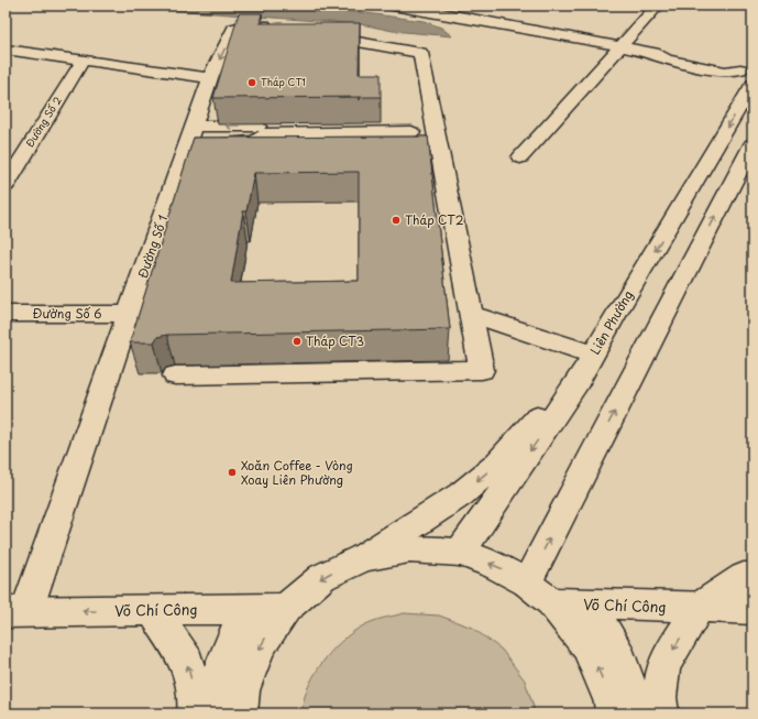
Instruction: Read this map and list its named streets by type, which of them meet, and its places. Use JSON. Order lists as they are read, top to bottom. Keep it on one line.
{"streets":{"main road":["Đường Số 2","Đường Số 1","Đường Số 6","Liên Phường","Võ Chí Công"]},"crossings":[["Đường Số 1","Đường Số 6"],["Đường Số 1","Võ Chí Công"]],"places":["Tháp CT1","Tháp CT2","Tháp CT3","Xoăn Coffee - Vòng Xoay Liên Phường"]}
